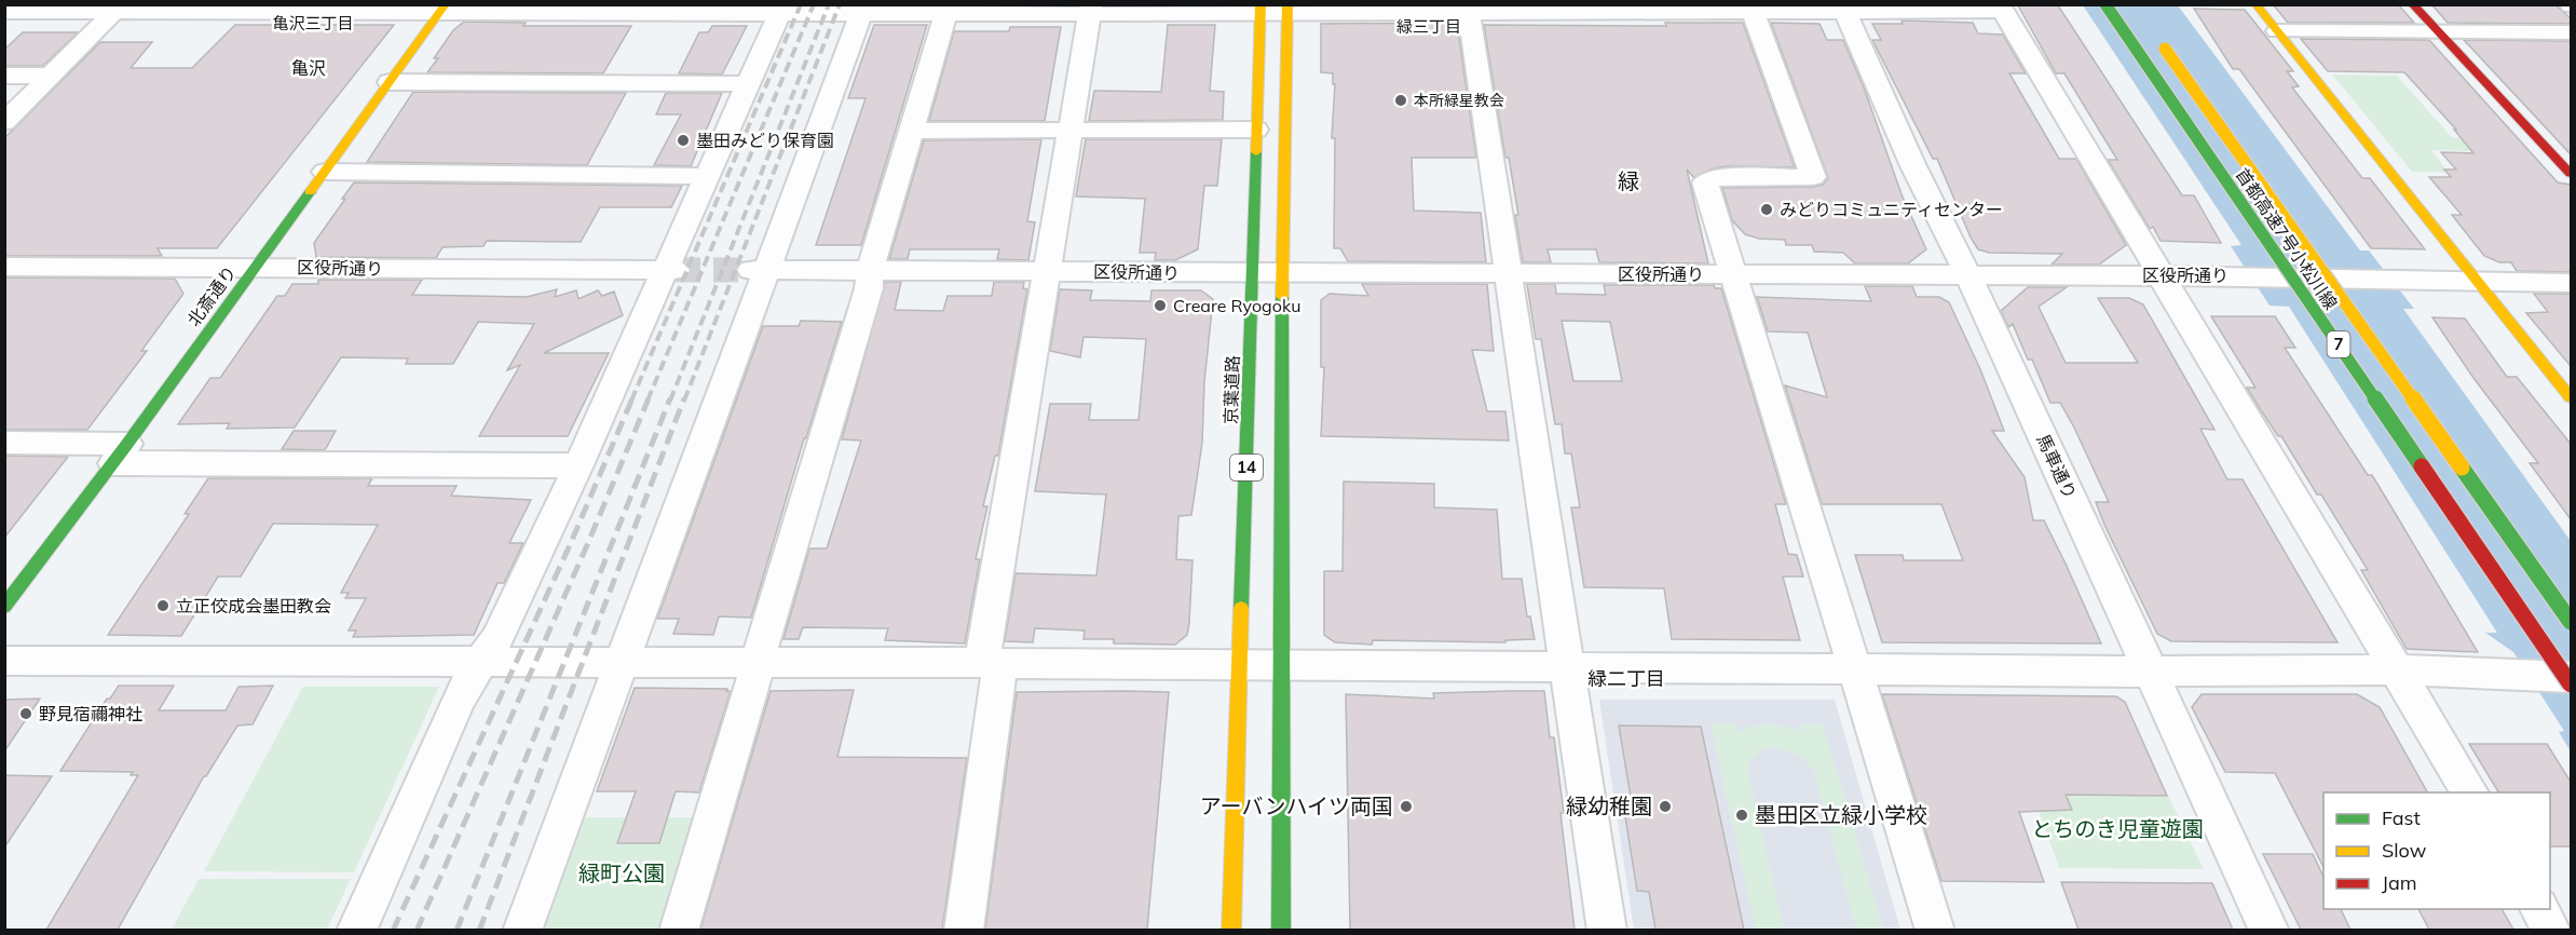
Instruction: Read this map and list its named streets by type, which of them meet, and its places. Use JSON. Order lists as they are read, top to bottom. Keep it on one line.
{"streets":{"main road":["首都高速7号小松川線","北斎通り","7","京葉道路","14"],"street":["区役所通り","馬車通り"]},"crossings":[["区役所通り","北斎通り"],["区役所通り","京葉道路"],["区役所通り","馬車通り"],["区役所通り","14"]],"districts":["亀沢三丁目","緑三丁目","亀沢","緑","緑二丁目"],"parks":["とちのき児童遊園","緑町公園"],"places":["本所緑星教会","墨田みどり保育園","みどりコミュニティセンター","Creare Ryogoku","立正佼成会墨田教会","野見宿禰神社","アーバンハイツ両国","緑幼稚園","墨田区立緑小学校"],"legend":["Fast","Slow","Jam"]}
